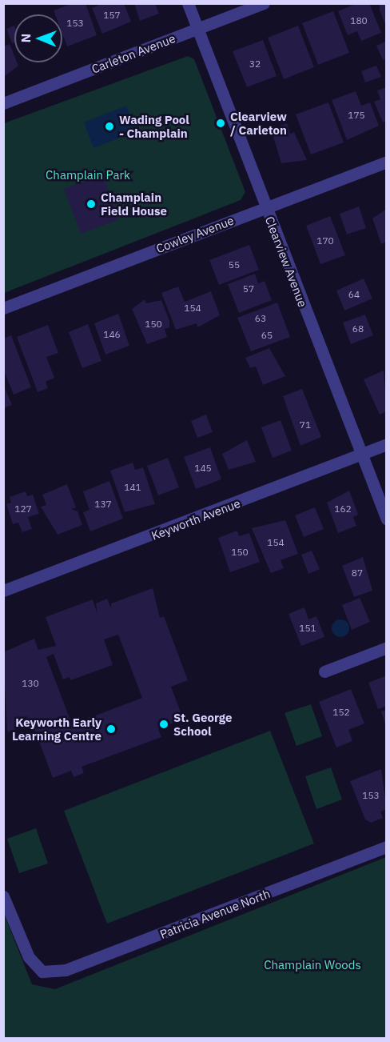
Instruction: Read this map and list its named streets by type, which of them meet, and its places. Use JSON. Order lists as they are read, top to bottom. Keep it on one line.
{"streets":{"street":["Carleton Avenue","Cowley Avenue","Clearview Avenue","Keyworth Avenue","Patricia Avenue North"]},"crossings":[["Carleton Avenue","Clearview Avenue"],["Cowley Avenue","Clearview Avenue"],["Clearview Avenue","Keyworth Avenue"]],"parks":["Champlain Park","Champlain Woods"],"places":["Clearview / Carleton","Wading Pool - Champlain","Champlain Field House","St. George School","Keyworth Early Learning Centre"],"house_numbers":["157","180","153","32","175","170","55","57","64","154","63","150","68","146","65","71","145","141","137","127","162","154","150","87","151","130","152","153"],"north":"left"}
